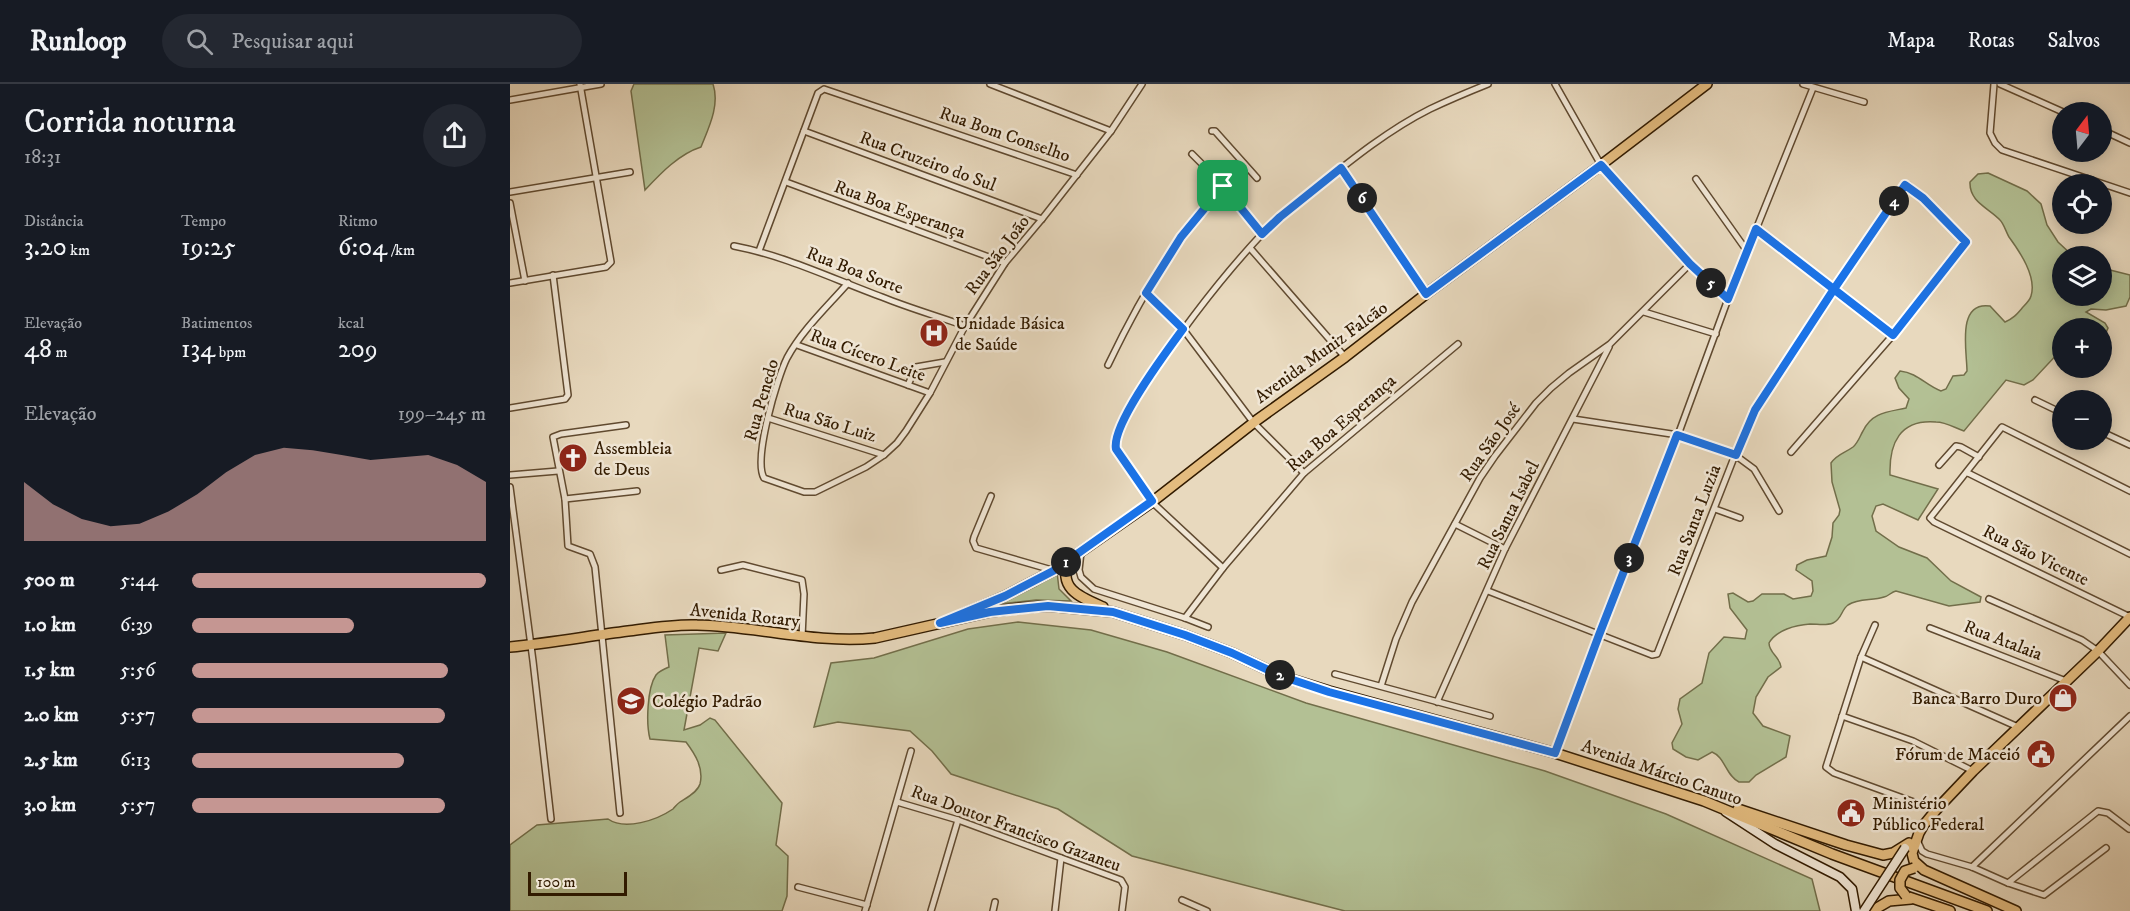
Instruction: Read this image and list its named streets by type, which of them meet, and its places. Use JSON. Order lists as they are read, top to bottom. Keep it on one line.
{"streets":{"main road":["Avenida Muniz Falcão","Avenida Rotary","Avenida Márcio Canuto"],"street":["Rua Bom Conselho","Rua Cruzeiro do Sul","Rua Boa Esperança","Rua São João","Rua Boa Sorte","Rua Cícero Leite","Rua Penedo","Rua São Luiz","Rua São José","Rua Santa Isabel","Rua Santa Luzia","Rua São Vicente","Rua Atalaia","Rua Doutor Francisco Gazaneu"]},"crossings":[["Rua Bom Conselho","Rua Cruzeiro do Sul"],["Rua Bom Conselho","Rua São João"],["Rua Cruzeiro do Sul","Rua São João"],["Rua Boa Esperança","Rua São João"],["Rua São João","Rua Boa Sorte"],["Rua São João","Rua Cícero Leite"],["Rua São João","Rua Penedo"],["Rua São João","Rua São Luiz"],["Rua Boa Sorte","Rua Penedo"],["Avenida Muniz Falcão","Avenida Rotary"],["Avenida Muniz Falcão","Avenida Márcio Canuto"],["Rua Cícero Leite","Rua Penedo"],["Rua Penedo","Rua São Luiz"],["Rua São José","Rua Santa Isabel"],["Avenida Rotary","Avenida Márcio Canuto"]],"places":{"hospital":["Unidade Básica de Saúde"],"church":["Assembleia de Deus"],"shop":["Banca Barro Duro"],"school or university":["Colégio Padrão"],"public building":["Fórum de Maceió","Ministério Público Federal"]},"scale_bar":"100 m","north":"top","page":{"header":"Runloop","search":"Pesquisar aqui","nav":["Mapa","Rotas","Salvos"],"heading":["Corrida noturna","18:31"],"map_buttons":["+","−"],"pins":["6","4","5","3","1","2"],"stats":[["Distância","3.20 km"],["Tempo","19:25"],["Ritmo","6:04 /km"],["Elevação","48 m"],["Batimentos","134 bpm"],["kcal","209"]],"chart":["Elevação","199–245 m"],"list":[{"name":"500 m","note":"5:44"},{"name":"1.0 km","note":"6:39"},{"name":"1.5 km","note":"5:56"},{"name":"2.0 km","note":"5:57"},{"name":"2.5 km","note":"6:13"},{"name":"3.0 km","note":"5:57"}],"scale":"100 m"}}
